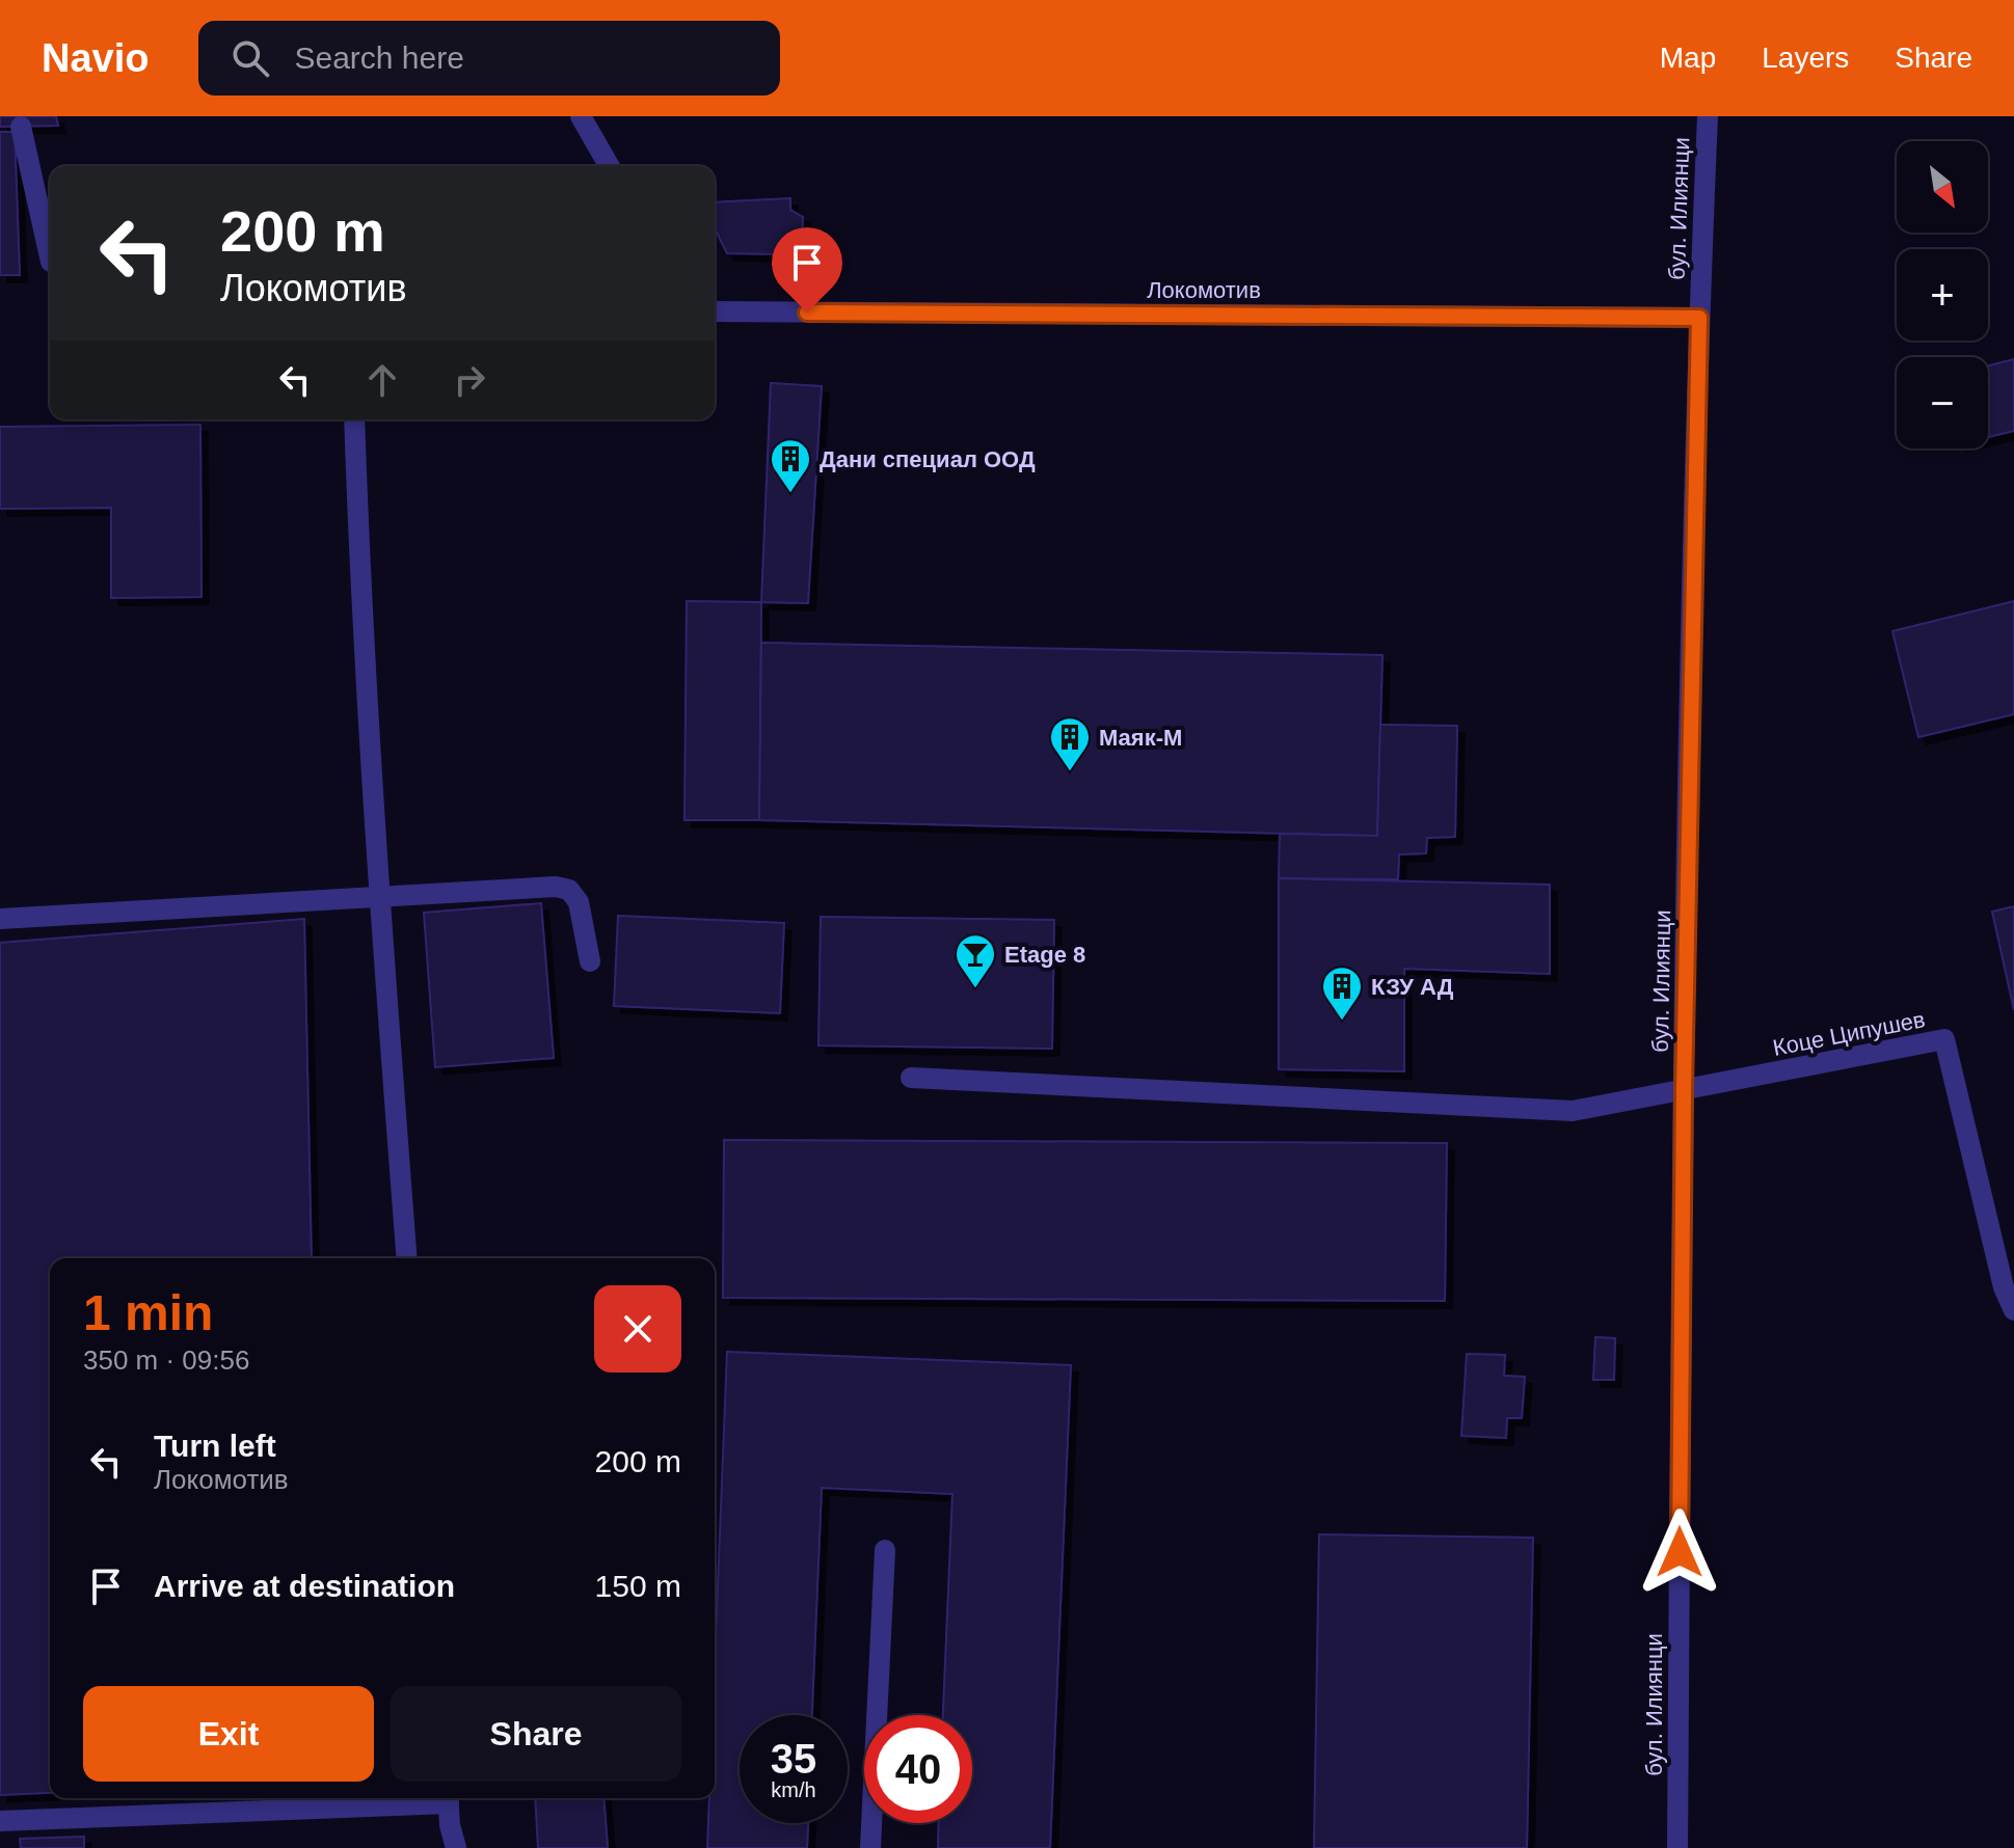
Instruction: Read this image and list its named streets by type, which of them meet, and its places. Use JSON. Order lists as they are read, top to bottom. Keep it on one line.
{"streets":{"street":["бул. Илиянци","Локомотив","Коце Ципушев"]},"crossings":[["бул. Илиянци","Локомотив"],["бул. Илиянци","Коце Ципушев"]],"places":{"building":["Дани специал ООД","Маяк-М","КЗУ АД"],"bar":["Etage 8"]},"north":"bottom right","page":{"header":"Navio","search":"Search here","nav":["Map","Layers","Share"],"map_buttons":["+","−"],"turn":["200 m","Локомотив"],"heading":["1 min","350 m · 09:56"],"list":[{"name":"Turn left","note":"Локомотив","value":"200 m"},{"name":"Arrive at destination","value":"150 m"}],"buttons":["Exit","Share"],"speed":"35 km/h","limit":"40"}}
